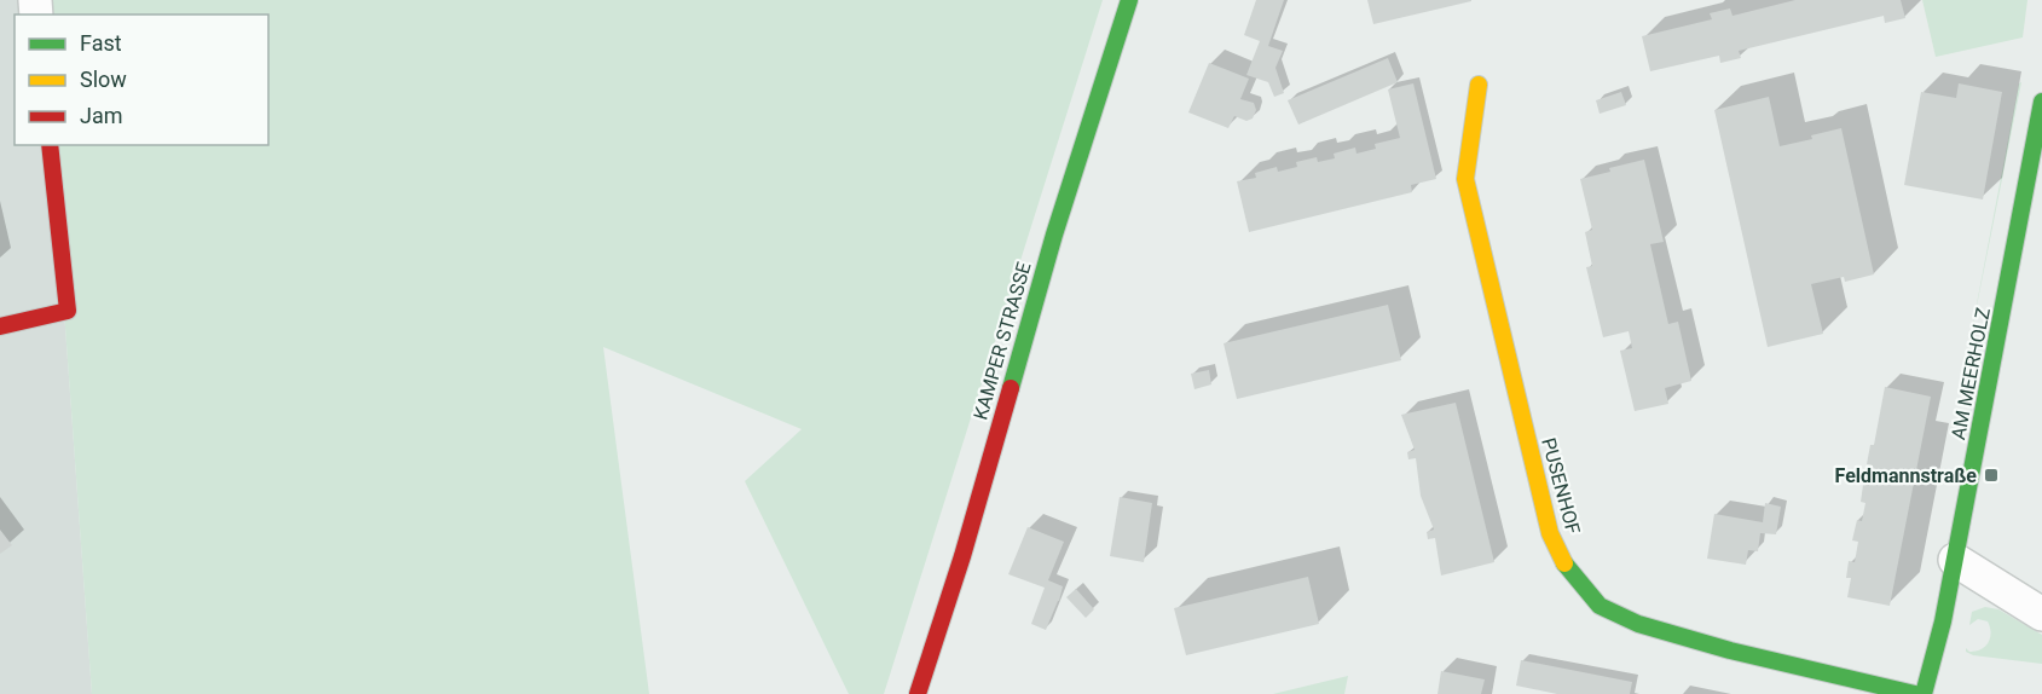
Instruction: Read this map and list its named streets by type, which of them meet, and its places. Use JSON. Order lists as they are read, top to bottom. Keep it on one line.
{"streets":{"street":["KAMPER STRASSE","AM MEERHOLZ","PUSENHOF"]},"places":{"transit":["Feldmannstraße"]},"legend":["Fast","Slow","Jam"]}
